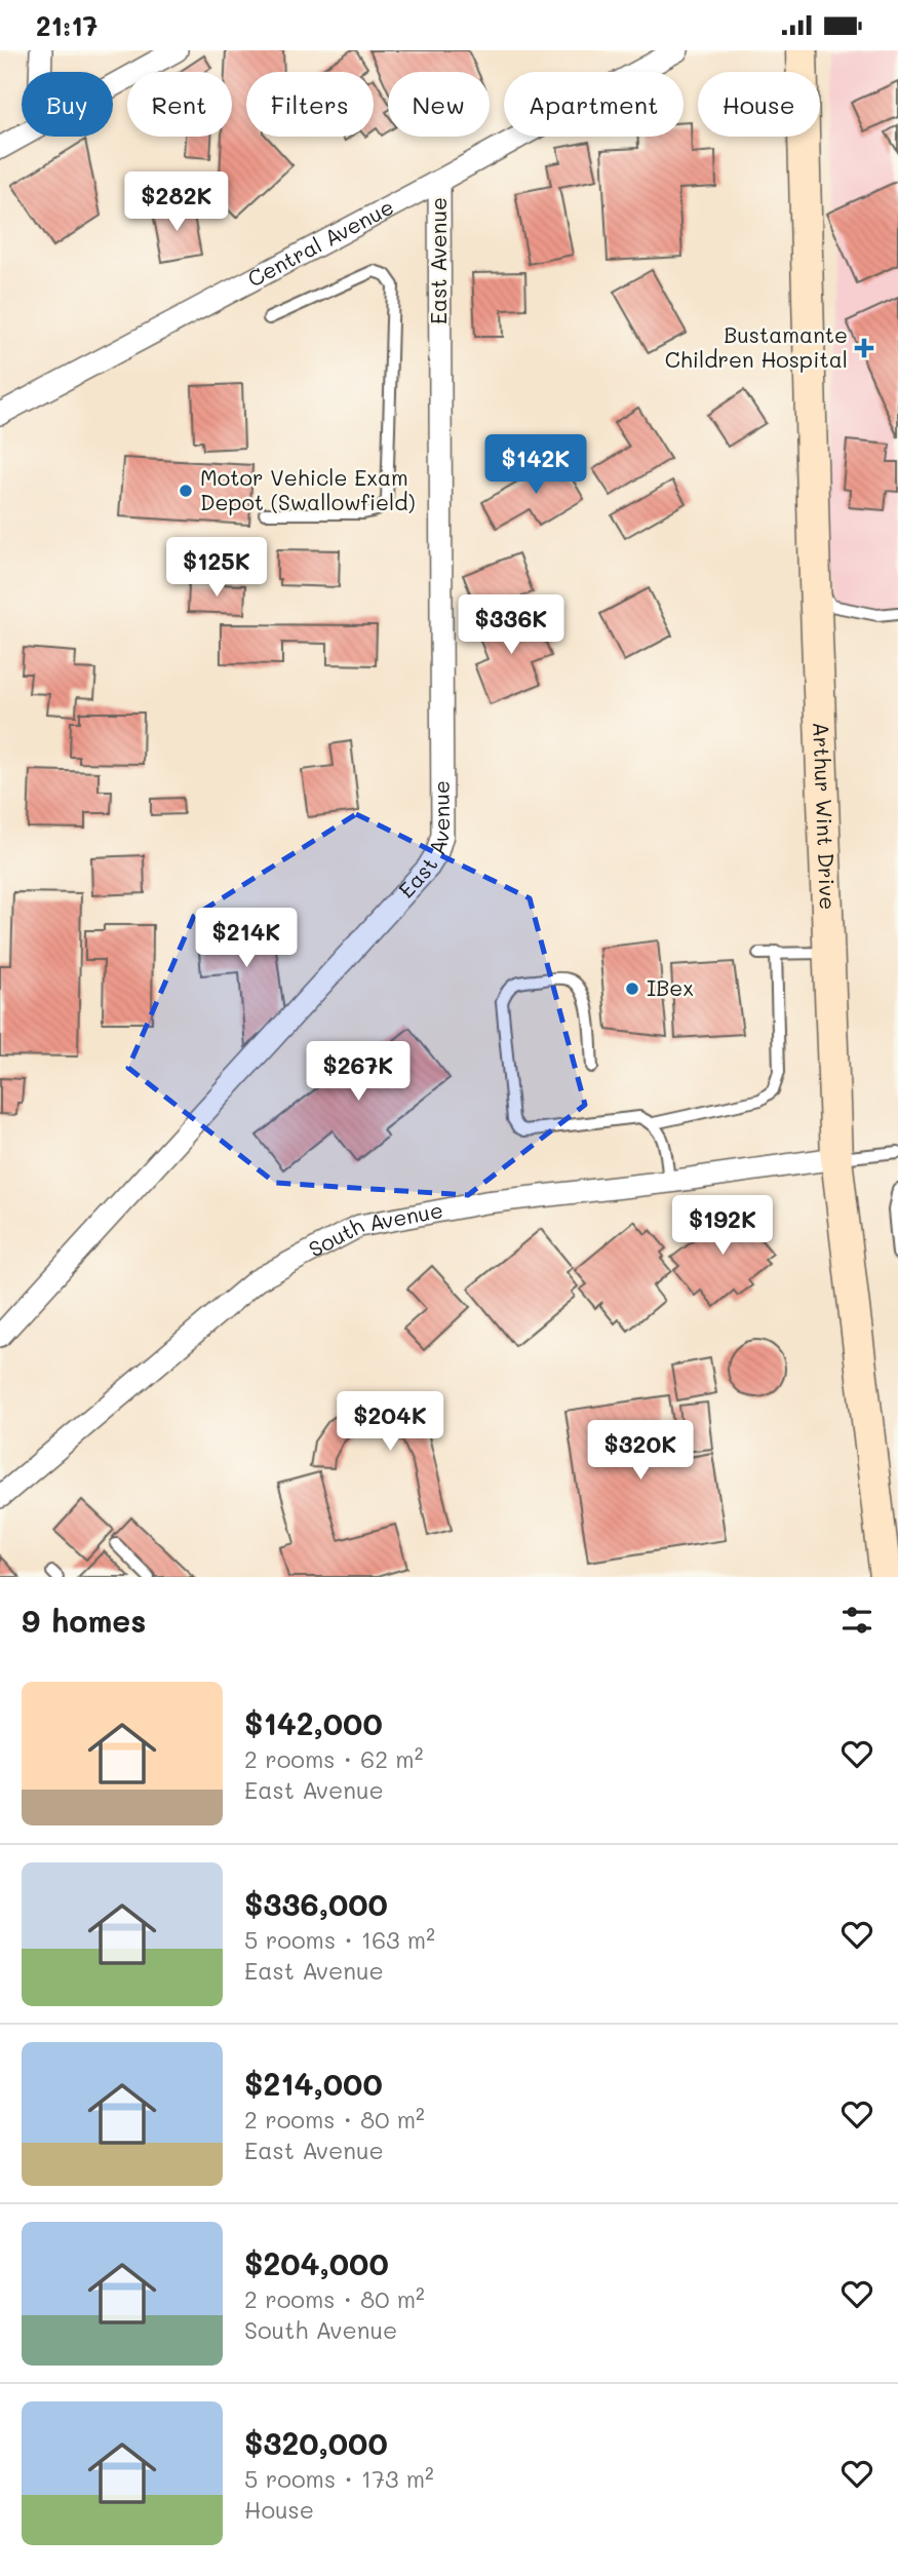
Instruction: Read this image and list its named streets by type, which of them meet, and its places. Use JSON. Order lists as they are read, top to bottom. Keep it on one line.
{"streets":{"main road":["Arthur Wint Drive"],"street":["Central Avenue","East Avenue","South Avenue"]},"crossings":[["Central Avenue","East Avenue"],["Arthur Wint Drive","South Avenue"]],"places":{"health":["Bustamante Children Hospital"],"other":["Motor Vehicle Exam Depot (Swallowfield)","IBex"]},"page":{"status":"21:17","chip":["Buy","Rent","Filters","New","Apartment","House"],"price":["$282K","$142K","$125K","$336K","$214K","$267K","$192K","$204K","$320K"],"heading":"9 homes","list":[{"name":"$142,000","note":"2 rooms · 62 m² · East Avenue"},{"name":"$336,000","note":"5 rooms · 163 m² · East Avenue"},{"name":"$214,000","note":"2 rooms · 80 m² · East Avenue"},{"name":"$204,000","note":"2 rooms · 80 m² · South Avenue"},{"name":"$320,000","note":"5 rooms · 173 m² · House"}]}}
